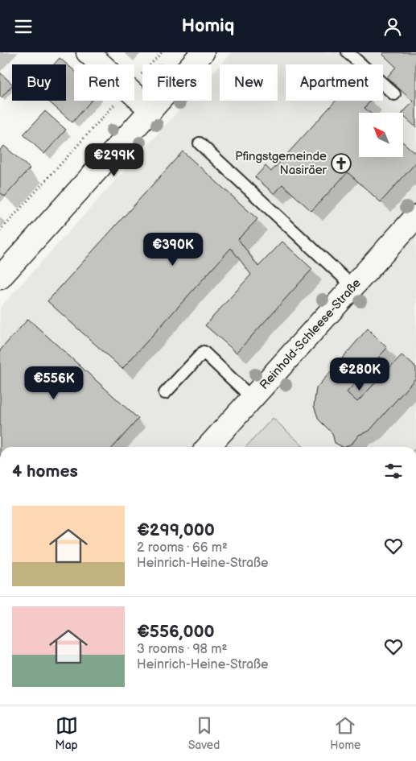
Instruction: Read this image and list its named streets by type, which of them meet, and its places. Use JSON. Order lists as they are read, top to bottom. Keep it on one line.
{"streets":{"street":["Reinhold-Schleese-Straße"]},"places":{"church":["Pfingstgemeinde Nasiräer"]},"north":"top left","page":{"header":"Homiq","chip":["Buy","Rent","Filters","New","Apartment"],"price":["€299K","€390K","€280K","€556K"],"heading":"4 homes","list":[{"name":"€299,000","note":"2 rooms · 66 m² · Heinrich-Heine-Straße"},{"name":"€556,000","note":"3 rooms · 98 m² · Heinrich-Heine-Straße"}],"tabs":["Map","Saved","Home"]}}
